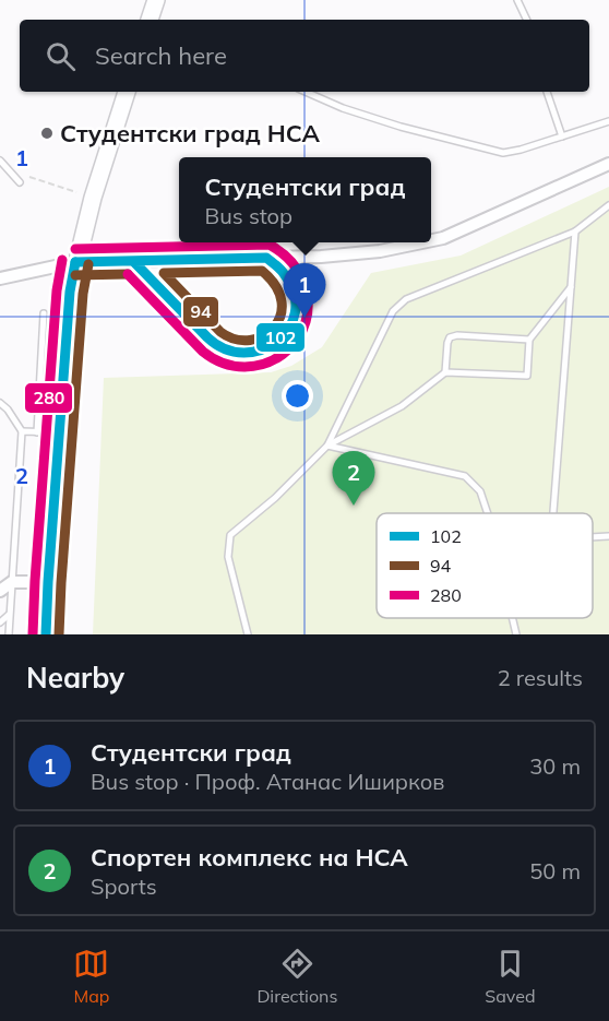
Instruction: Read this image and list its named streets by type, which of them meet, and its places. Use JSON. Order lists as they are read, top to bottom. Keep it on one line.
{"places":["Студентски град НСА"],"lines":["transit line 280","transit line 102","transit line 94"],"legend":["102","94","280"],"page":{"search":"Search here","popup":["Студентски град","Bus stop"],"pins":["1","2"],"heading":["Nearby","2 results"],"list":[{"mark":"1","name":"Студентски град","note":"Bus stop · Проф. Атанас Иширков","value":"30 m"},{"mark":"2","name":"Спортен комплекс на НСА","note":"Sports","value":"50 m"}],"nav":["Map","Directions","Saved"]},"grid":{"rows":["1","2"]}}
